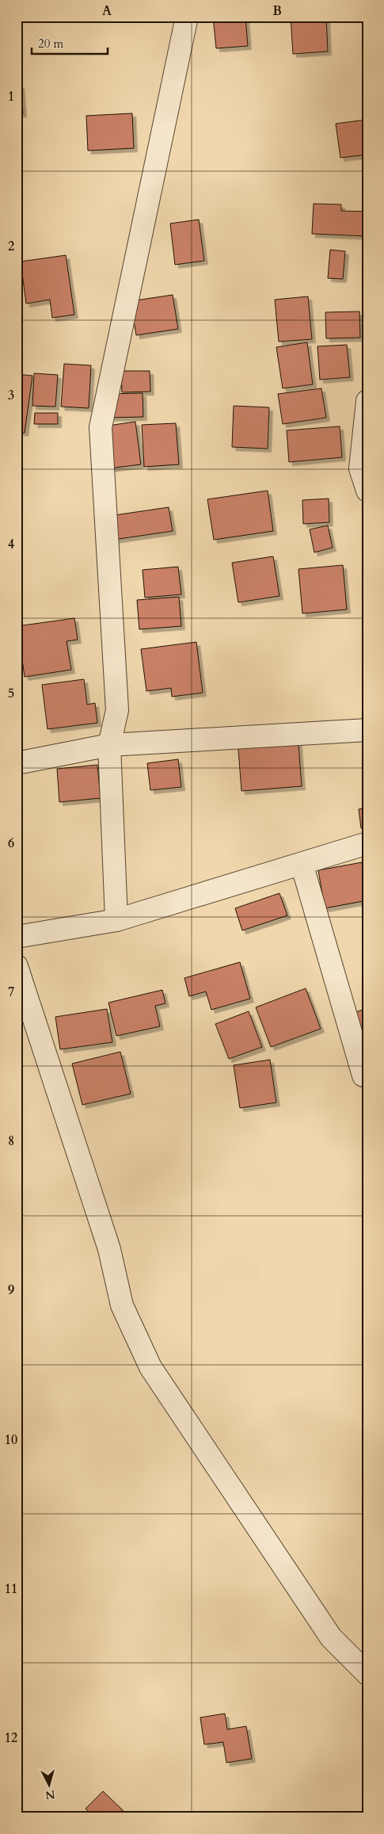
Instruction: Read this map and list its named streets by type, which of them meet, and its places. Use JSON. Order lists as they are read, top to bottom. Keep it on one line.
{"scale_bar":"20 m","north":"bottom","grid":{"columns":["A","B"],"rows":["1","2","3","4","5","6","7","8","9","10","11","12"]}}
